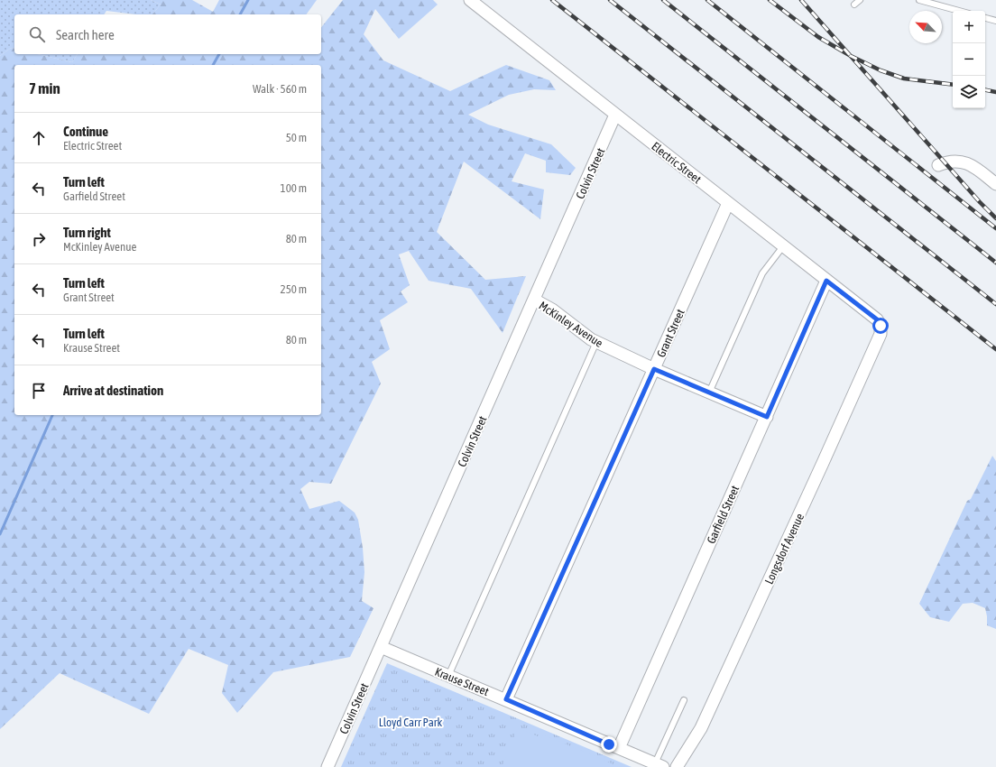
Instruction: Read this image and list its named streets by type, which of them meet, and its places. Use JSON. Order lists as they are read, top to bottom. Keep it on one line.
{"streets":{"street":["Electric Street","Colvin Street","McKinley Avenue","Grant Street","Garfield Street","Longsdorf Avenue","Krause Street"]},"crossings":[["Electric Street","Colvin Street"],["Electric Street","Grant Street"],["Electric Street","Garfield Street"],["Electric Street","Longsdorf Avenue"],["Colvin Street","McKinley Avenue"],["Colvin Street","Krause Street"],["McKinley Avenue","Grant Street"],["McKinley Avenue","Garfield Street"],["Grant Street","Krause Street"],["Garfield Street","Krause Street"]],"parks":["Lloyd Carr Park"],"north":"top left","page":{"map_buttons":["+","−"],"search":"Search here","heading":["7 min","Walk · 560 m"],"list":[["Continue","Electric Street","50 m"],["Turn left","Garfield Street","100 m"],["Turn right","McKinley Avenue","80 m"],["Turn left","Grant Street","250 m"],["Turn left","Krause Street","80 m"],"Arrive at destination"]}}
